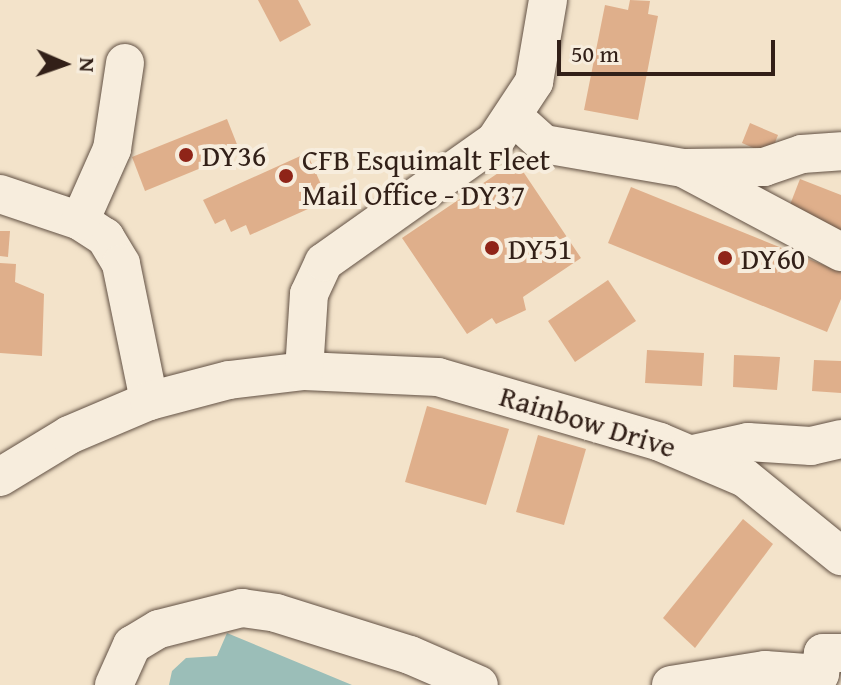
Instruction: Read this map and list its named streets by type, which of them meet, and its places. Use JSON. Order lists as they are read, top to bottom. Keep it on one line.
{"streets":{"lane":["Rainbow Drive"]},"places":["DY36","CFB Esquimalt Fleet Mail Office - DY37","DY51","DY60"],"scale_bar":"50 m","north":"right"}
